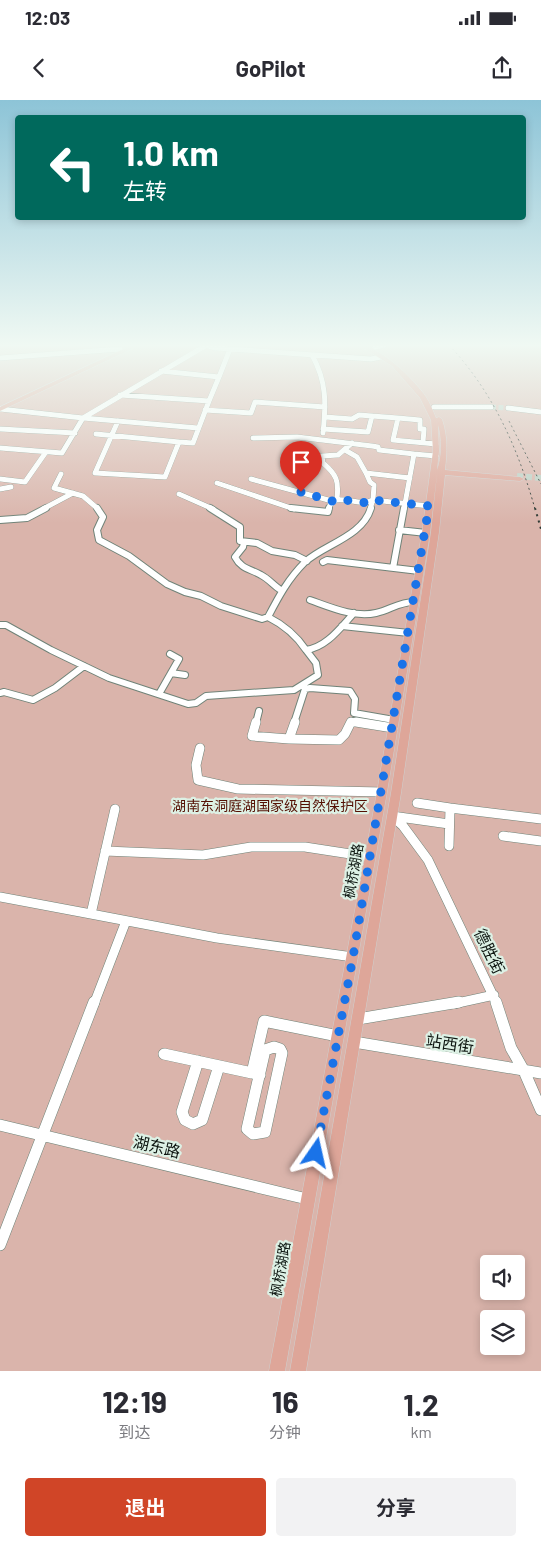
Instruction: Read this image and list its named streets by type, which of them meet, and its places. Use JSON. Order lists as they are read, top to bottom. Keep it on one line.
{"streets":{"main road":["枫桥湖路"],"street":["德胜街","站西街","湖东路"]},"crossings":[["枫桥湖路","德胜街"],["枫桥湖路","站西街"],["枫桥湖路","湖东路"],["德胜街","站西街"]],"parks":["湖南东洞庭湖国家级自然保护区"],"page":{"status":"12:03","header":"GoPilot","turn":["1.0 km","左转"],"eta":["12:19","到达","16","分钟","1.2","km"],"buttons":["退出","分享"]}}
